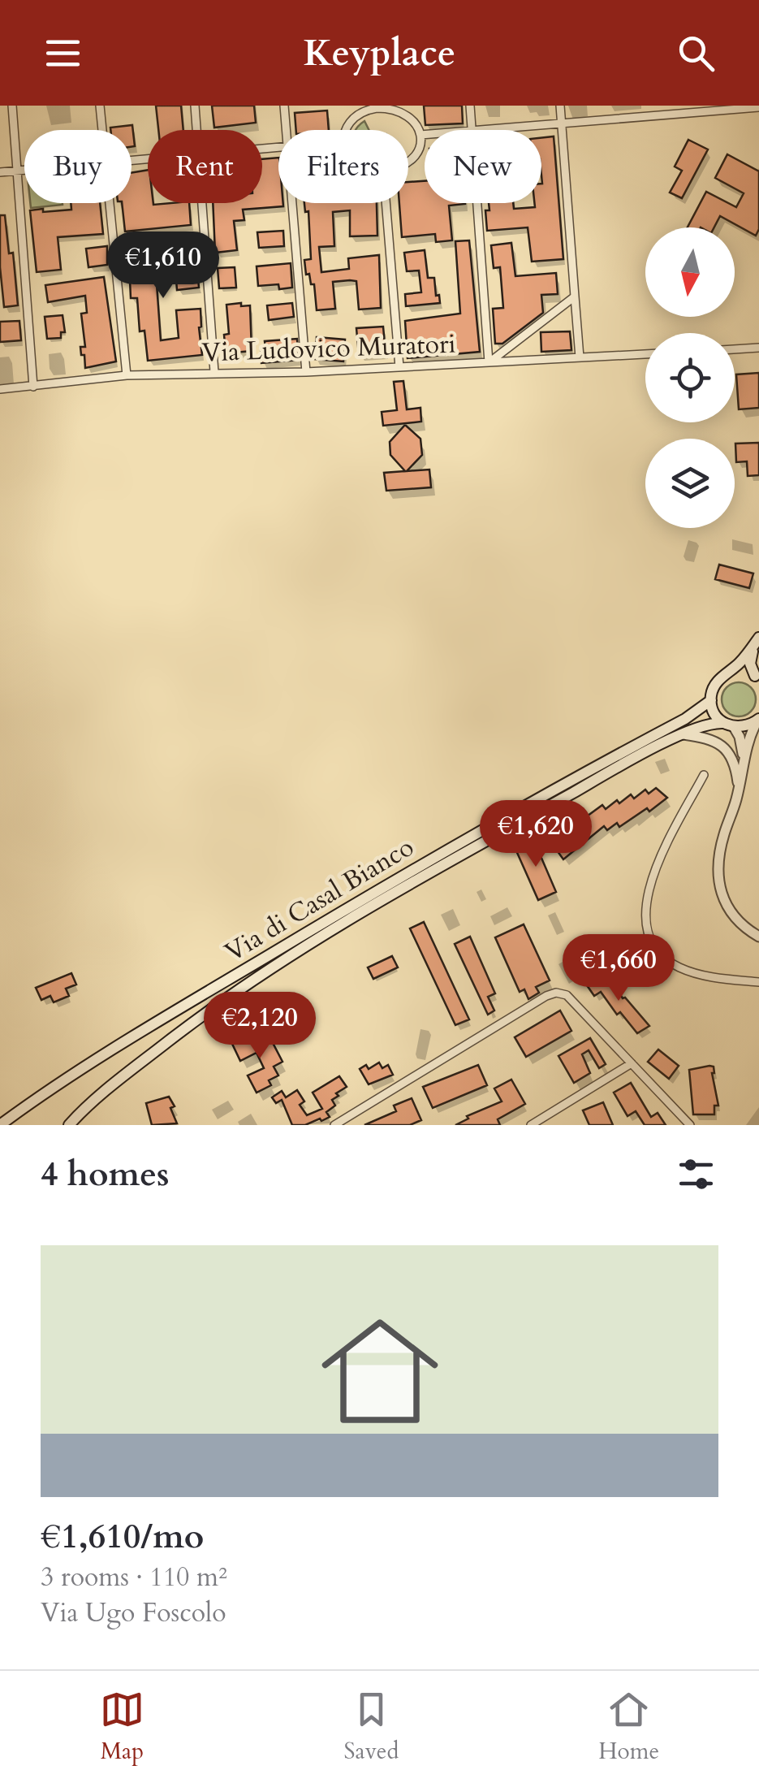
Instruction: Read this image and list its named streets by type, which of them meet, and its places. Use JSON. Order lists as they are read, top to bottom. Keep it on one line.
{"streets":{"main road":["Via di Casal Bianco"],"street":["Via Ludovico Muratori"]},"north":"bottom","page":{"header":"Keyplace","chip":["Buy","Rent","Filters","New"],"price":["€1,610","€1,620","€1,660","€2,120"],"heading":"4 homes","list":[{"name":"€1,610/mo","note":"3 rooms · 110 m² · Via Ugo Foscolo"}],"tabs":["Map","Saved","Home"]}}
